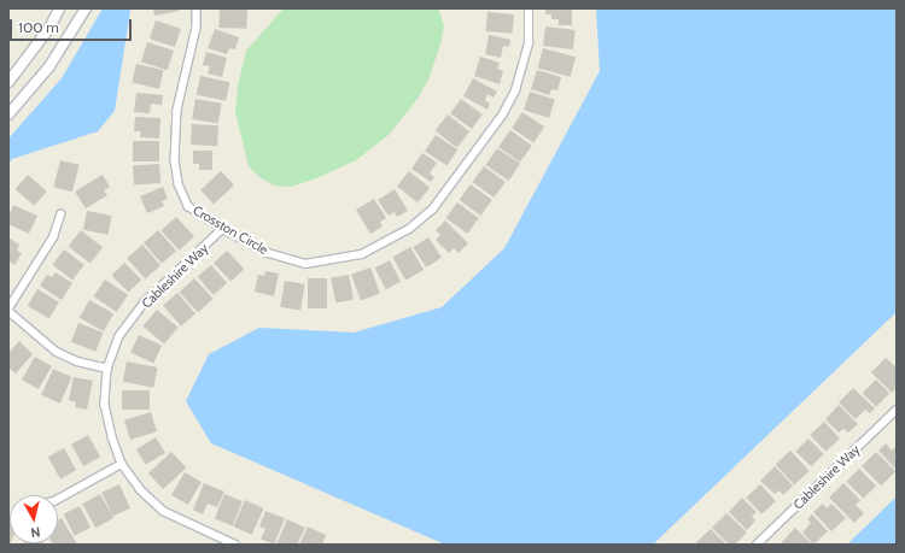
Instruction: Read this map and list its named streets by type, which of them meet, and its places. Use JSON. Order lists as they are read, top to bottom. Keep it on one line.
{"streets":{"street":["Crosston Circle","Cableshire Way"]},"crossings":[["Crosston Circle","Cableshire Way"]],"scale_bar":"100 m","north":"bottom"}
